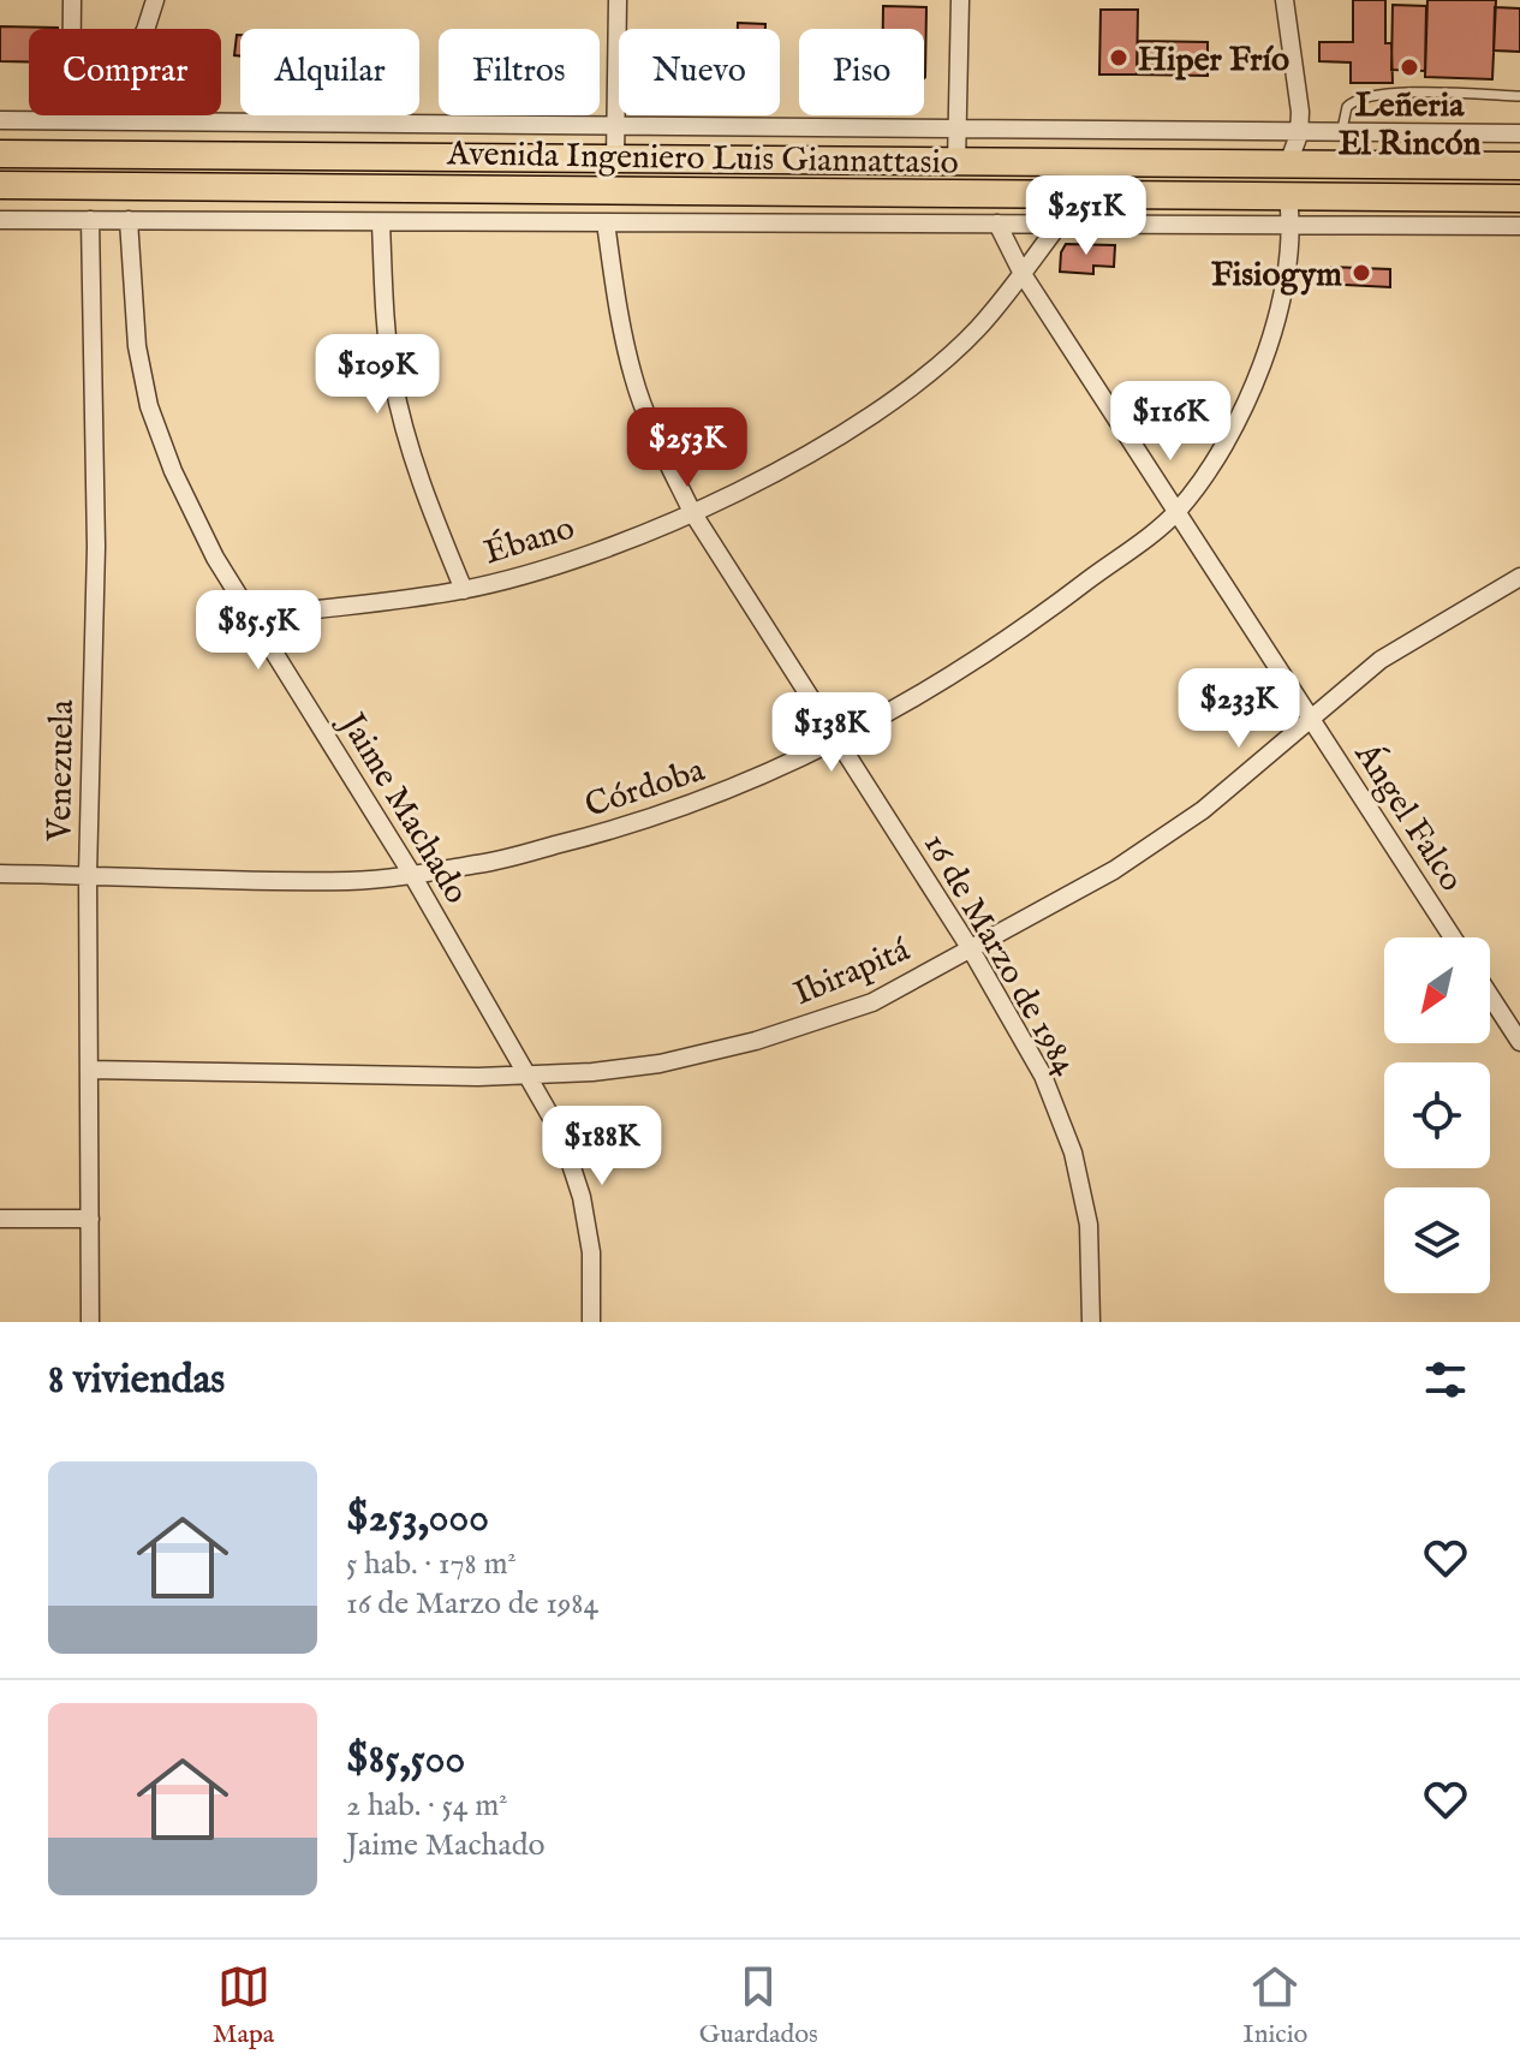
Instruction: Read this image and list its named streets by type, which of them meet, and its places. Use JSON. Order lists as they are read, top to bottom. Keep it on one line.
{"streets":{"main road":["Avenida Ingeniero Luis Giannattasio"],"street":["Ébano","Venezuela","Córdoba","Jaime Machado","Ángel Falco","16 de Marzo de 1984","Ibirapitá"]},"crossings":[["Avenida Ingeniero Luis Giannattasio","Ébano"],["Avenida Ingeniero Luis Giannattasio","Venezuela"],["Avenida Ingeniero Luis Giannattasio","Córdoba"],["Avenida Ingeniero Luis Giannattasio","Jaime Machado"],["Avenida Ingeniero Luis Giannattasio","Ángel Falco"],["Avenida Ingeniero Luis Giannattasio","16 de Marzo de 1984"],["Ébano","Jaime Machado"],["Ébano","Ángel Falco"],["Ébano","16 de Marzo de 1984"],["Venezuela","Córdoba"],["Venezuela","Ibirapitá"],["Córdoba","Jaime Machado"],["Córdoba","Ángel Falco"],["Córdoba","16 de Marzo de 1984"],["Jaime Machado","Ibirapitá"],["Ángel Falco","Ibirapitá"],["16 de Marzo de 1984","Ibirapitá"]],"places":["Hiper Frío","Leñeria El Rincón","Fisiogym"],"north":"bottom left","page":{"chip":["Comprar","Alquilar","Filtros","Nuevo","Piso"],"price":["$251K","$109K","$116K","$253K","$85.5K","$233K","$138K","$188K"],"heading":"8 viviendas","list":[{"name":"$253,000","note":"5 hab. · 178 m² · 16 de Marzo de 1984"},{"name":"$85,500","note":"2 hab. · 54 m² · Jaime Machado"}],"tabs":["Mapa","Guardados","Inicio"]}}
